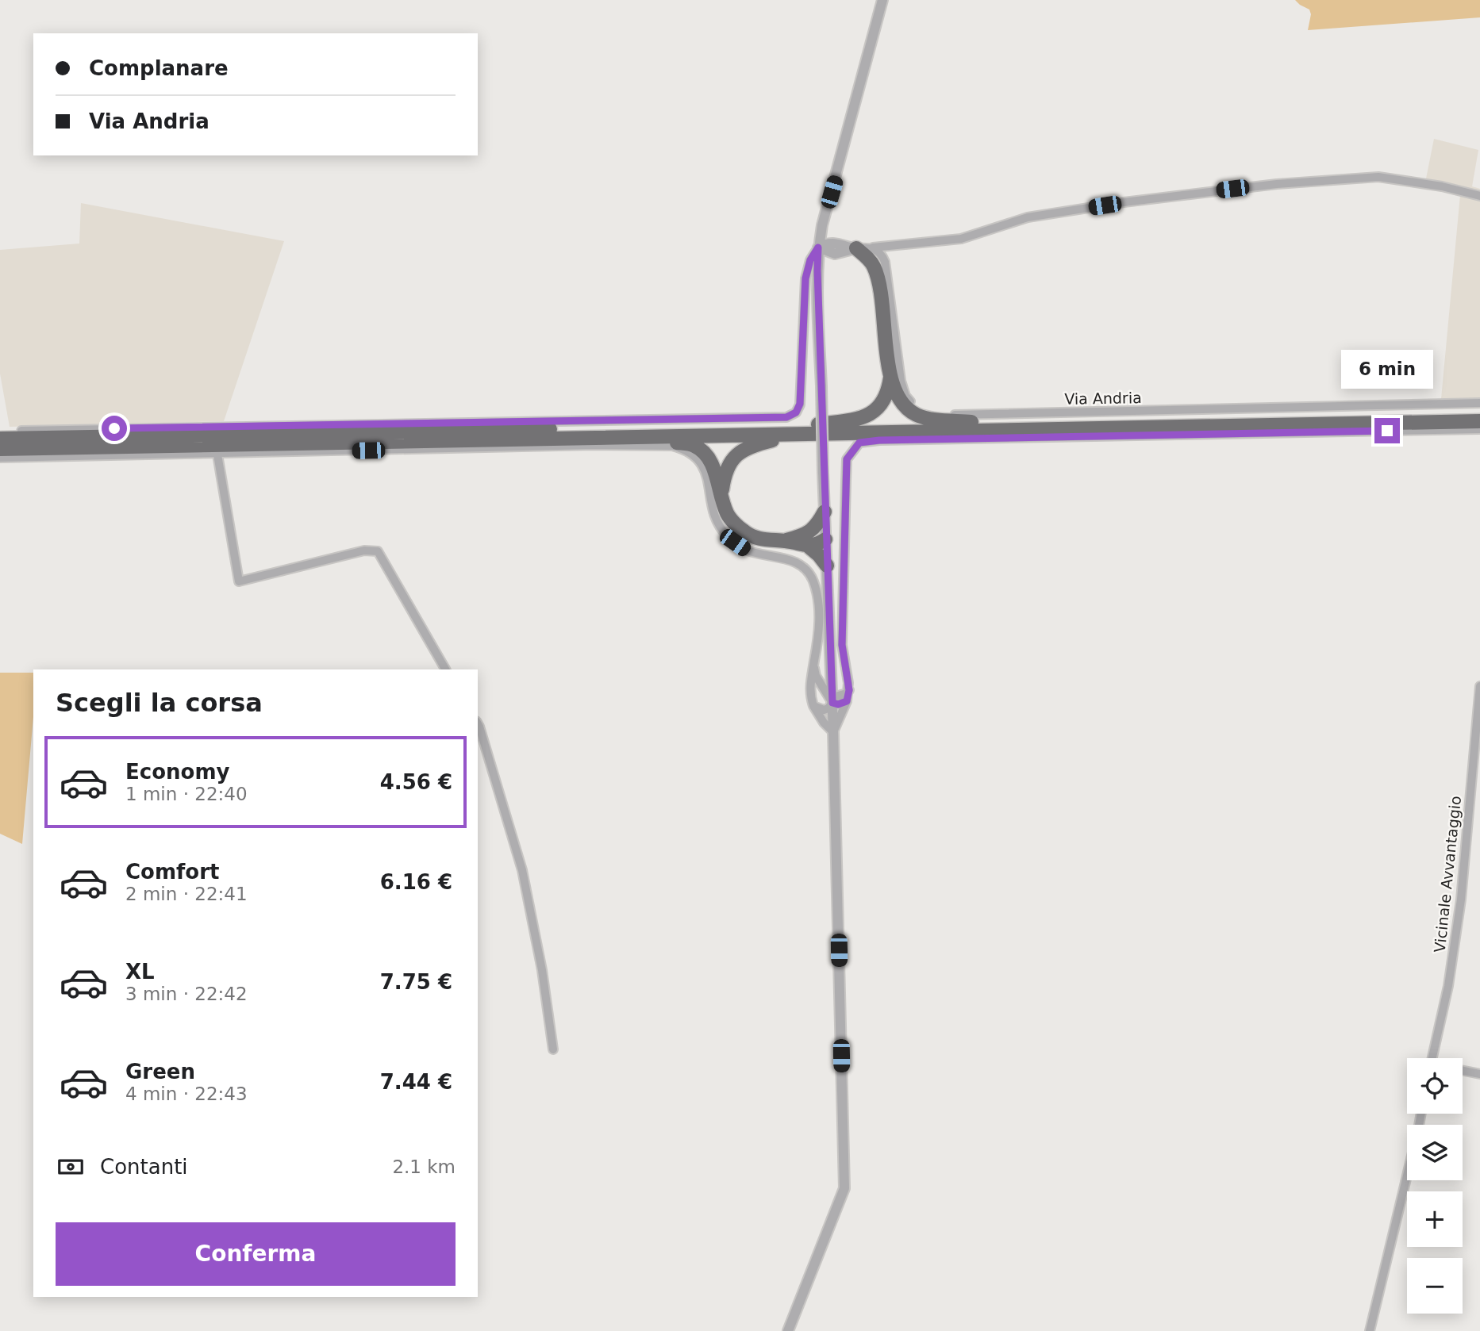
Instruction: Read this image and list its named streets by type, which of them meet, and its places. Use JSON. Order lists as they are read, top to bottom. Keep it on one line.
{"streets":{"street":["Via Andria","Vicinale Avvantaggio"]},"page":{"banner":["Complanare","Via Andria"],"bubble":"6 min","heading":"Scegli la corsa","list":[{"name":"Economy","note":"1 min · 22:40","value":"4.56 €"},{"name":"Comfort","note":"2 min · 22:41","value":"6.16 €"},{"name":"XL","note":"3 min · 22:42","value":"7.75 €"},{"name":"Green","note":"4 min · 22:43","value":"7.44 €"}],"map_buttons":["+","−"],"pay":["Contanti","2.1 km"],"buttons":"Conferma"}}
